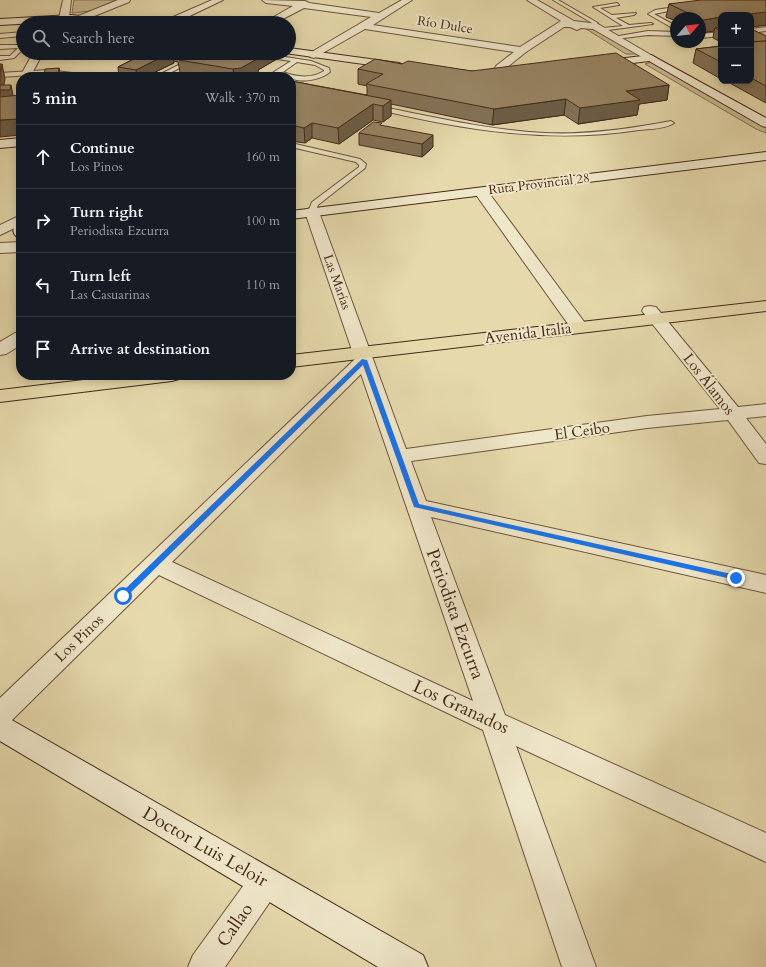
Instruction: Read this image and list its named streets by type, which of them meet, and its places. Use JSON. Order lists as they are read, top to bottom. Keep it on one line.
{"streets":{"main road":["Avenida Italia"],"street":["Río Dulce","Ruta Provincial 28","Las Marías","Los Álamos","El Ceibo","Periodista Ezcurra","Los Pinos","Los Granados","Doctor Luis Leloir","Callao"]},"crossings":[["Ruta Provincial 28","Las Marías"],["Las Marías","Avenida Italia"],["Las Marías","Periodista Ezcurra"],["Las Marías","Los Pinos"],["Avenida Italia","Los Álamos"],["Avenida Italia","Periodista Ezcurra"],["Avenida Italia","Los Pinos"],["Los Álamos","El Ceibo"],["El Ceibo","Periodista Ezcurra"],["Periodista Ezcurra","Los Pinos"],["Periodista Ezcurra","Los Granados"],["Los Pinos","Los Granados"],["Doctor Luis Leloir","Callao"]],"north":"top right","page":{"map_buttons":["+","−"],"search":"Search here","heading":["5 min","Walk · 370 m"],"list":[["Continue","Los Pinos","160 m"],["Turn right","Periodista Ezcurra","100 m"],["Turn left","Las Casuarinas","110 m"],"Arrive at destination"]}}
